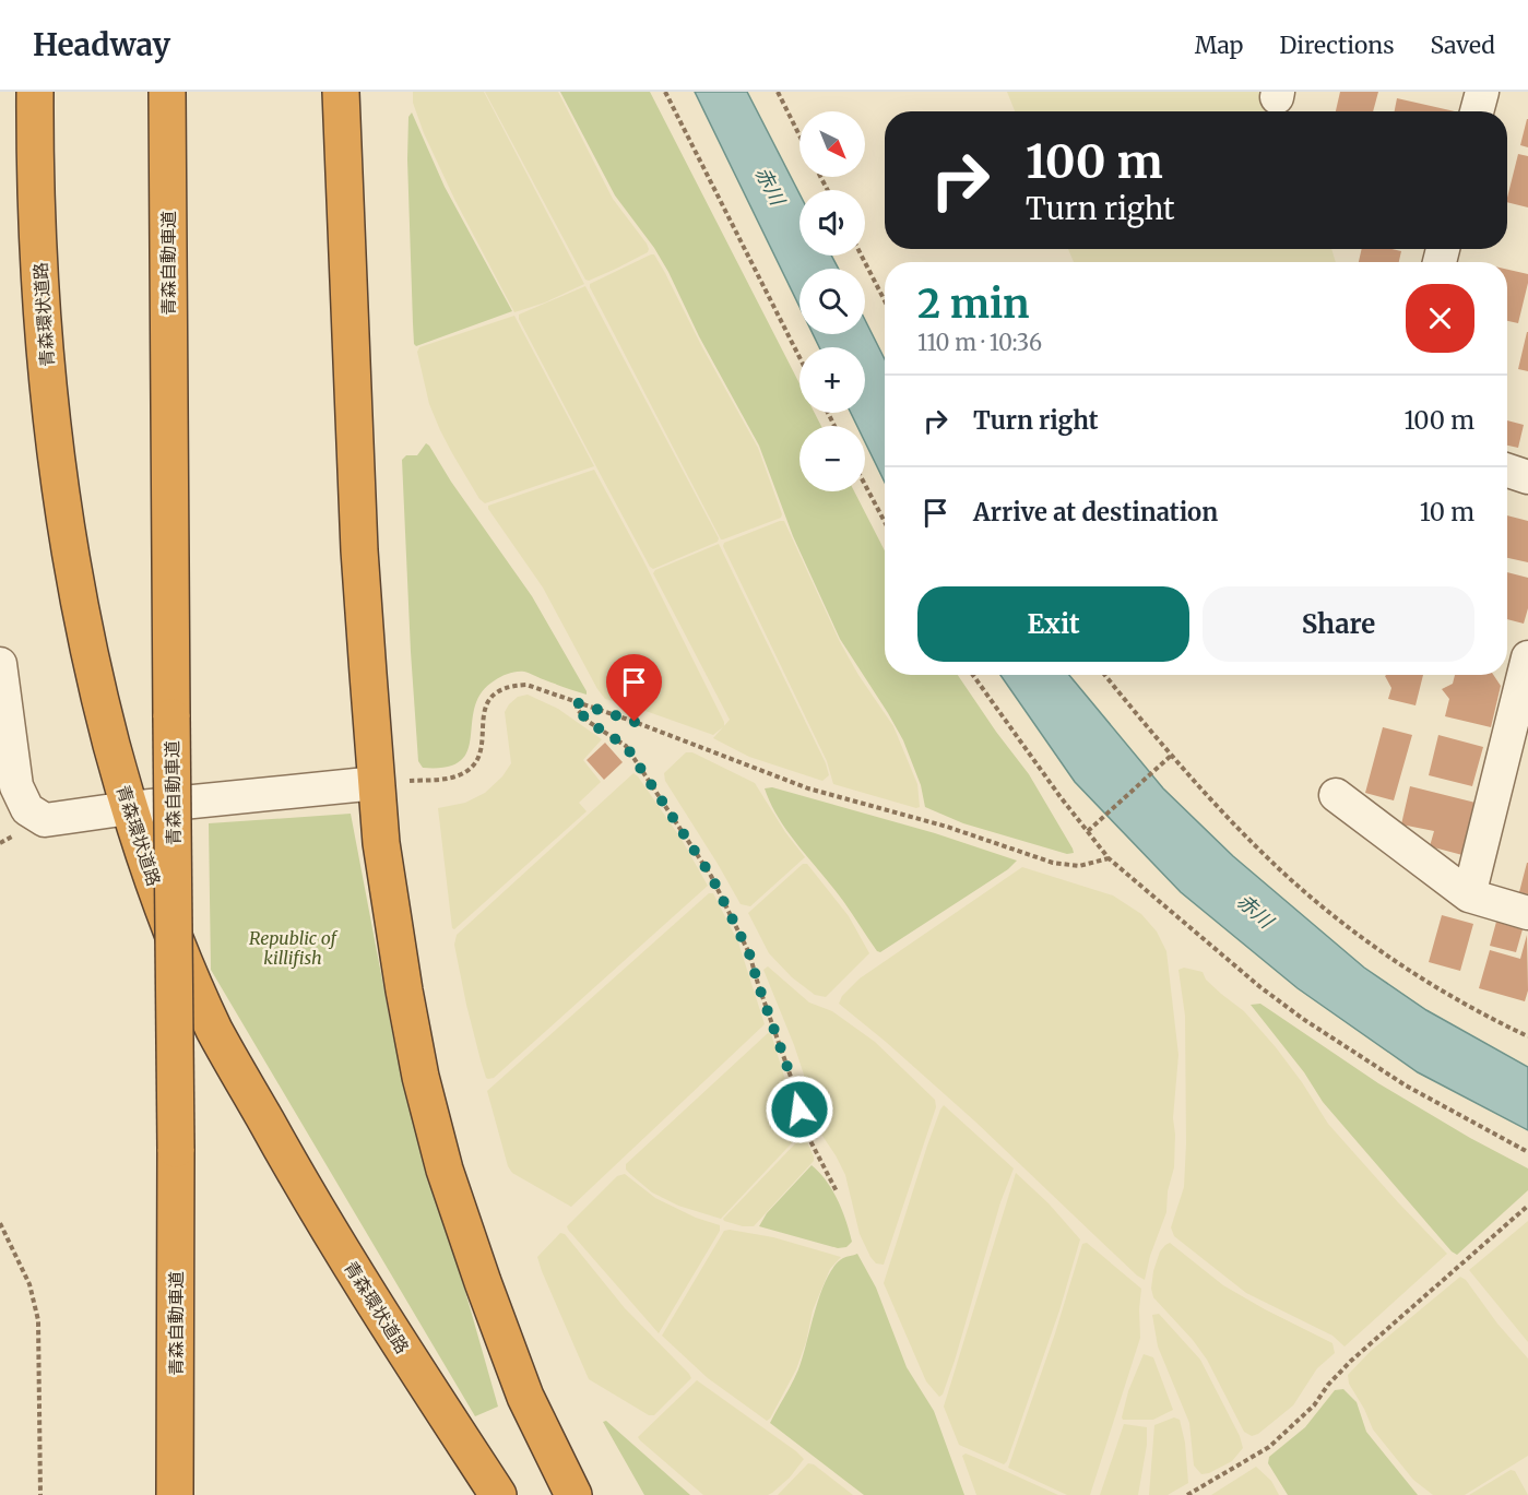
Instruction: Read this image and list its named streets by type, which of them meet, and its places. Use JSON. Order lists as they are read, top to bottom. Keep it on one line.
{"streets":{"highway":["青森自動車道","青森環状道路"]},"water":["赤川"],"parks":["Republic of killifish"],"north":"bottom right","page":{"header":"Headway","nav":["Map","Directions","Saved"],"map_buttons":["+","−"],"turn":["100 m","Turn right"],"heading":["2 min","110 m · 10:36"],"list":[{"name":"Turn right","value":"100 m"},{"name":"Arrive at destination","value":"10 m"}],"buttons":["Exit","Share"]}}
